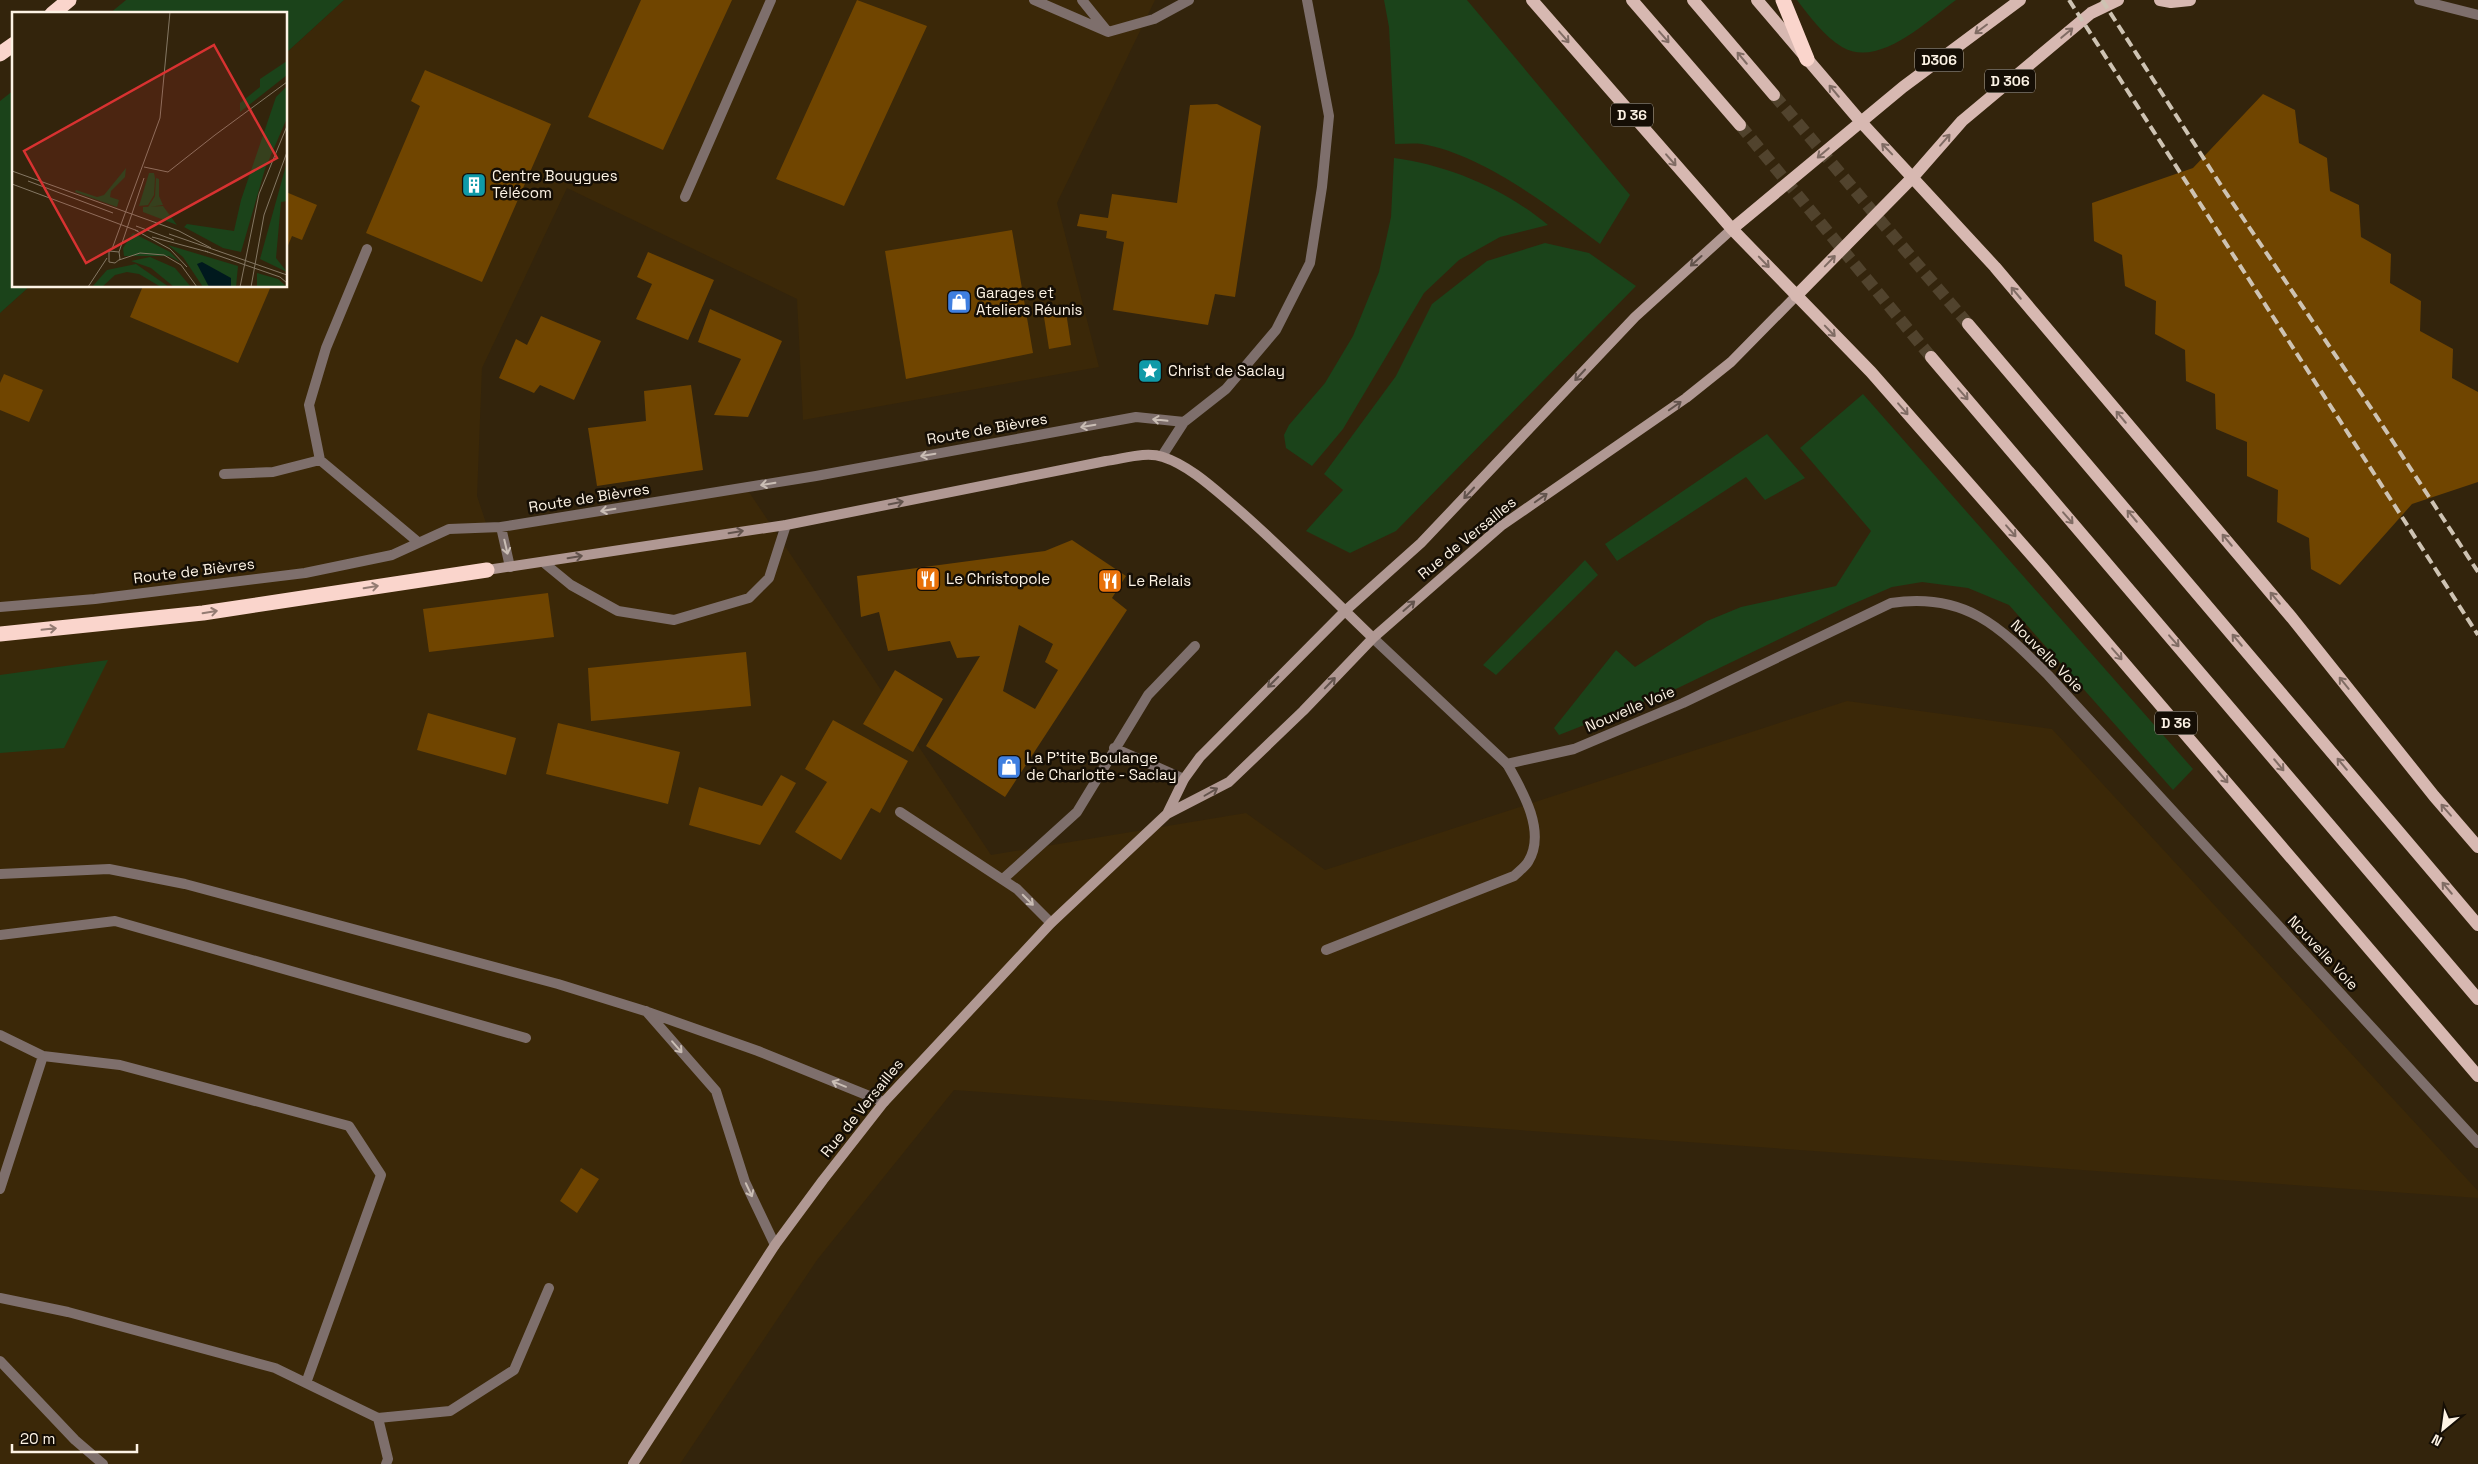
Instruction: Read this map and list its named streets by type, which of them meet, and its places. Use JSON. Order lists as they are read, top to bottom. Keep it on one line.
{"streets":{"main road":["D306","D 306","D 36","Rue de Versailles"],"street":["Route de Bièvres","Nouvelle Voie"]},"crossings":[["D 306","D 36"],["D 306","Rue de Versailles"],["D 36","Rue de Versailles"]],"one_way":["Route de Bièvres"],"places":{"building":["Centre Bouygues Télécom"],"shop":["Garages et Ateliers Réunis","La P'tite Boulange de Charlotte - Saclay"],"place":["Christ de Saclay"],"restaurant":["Le Christopole","Le Relais"]},"scale_bar":"20 m","north":"bottom left"}
